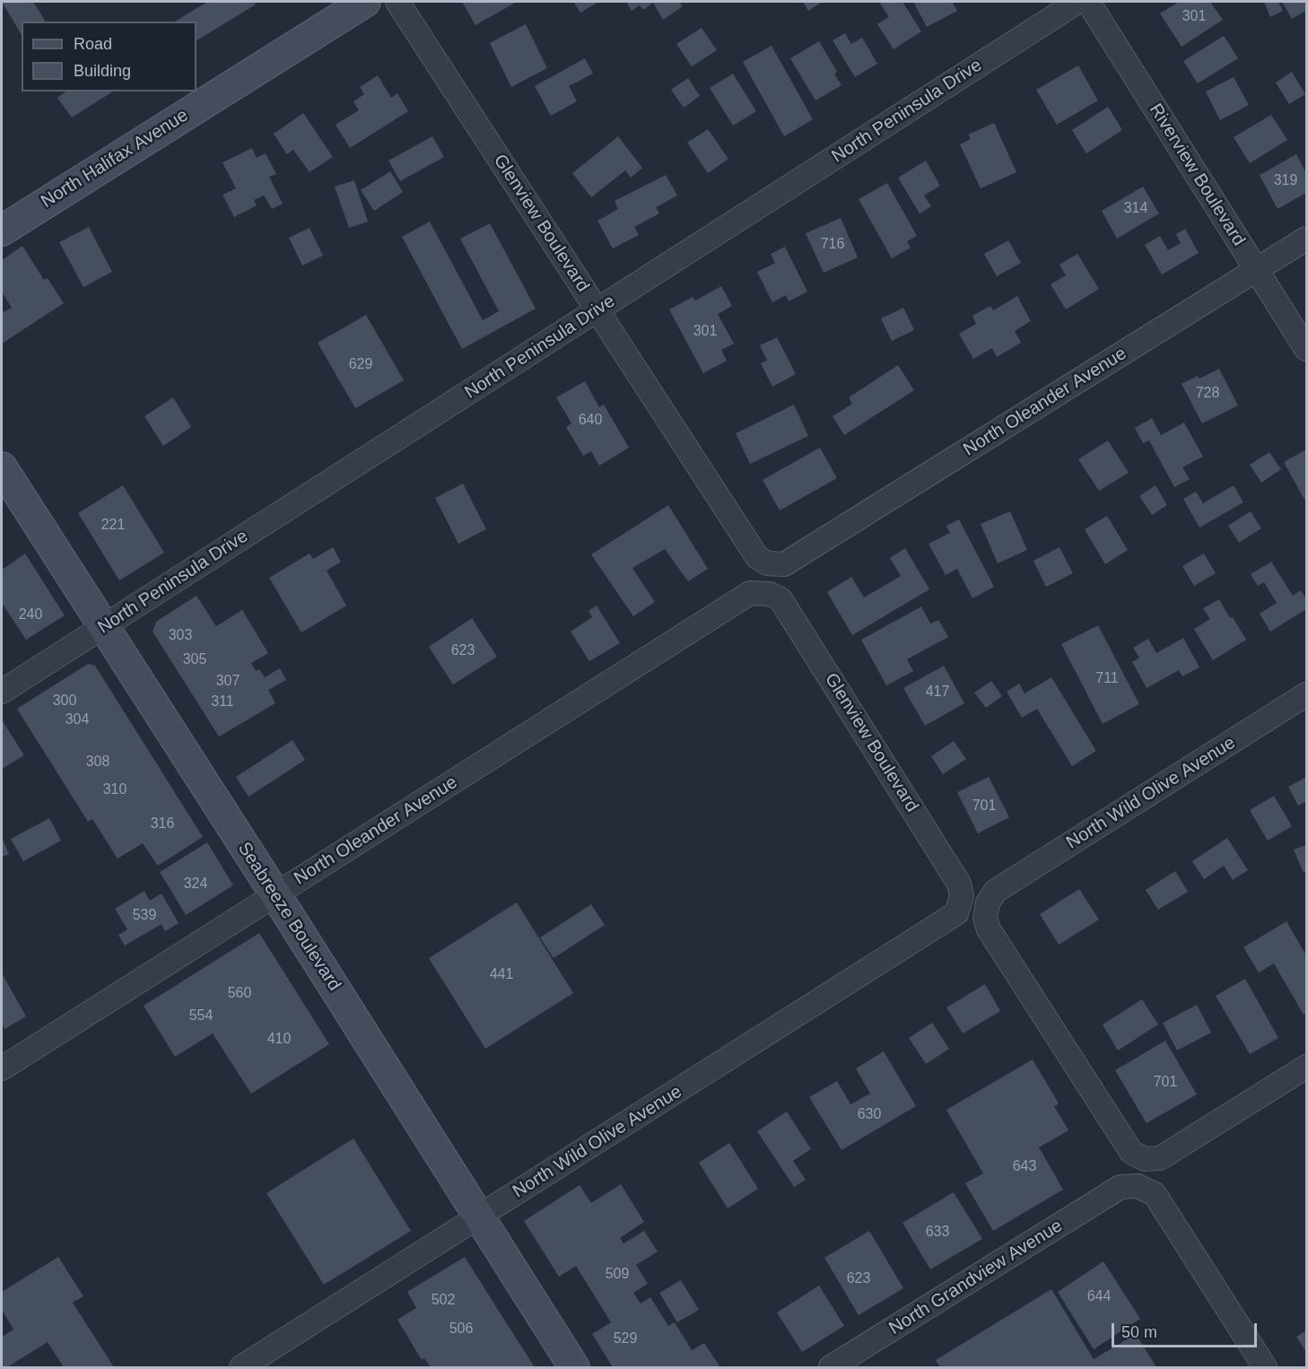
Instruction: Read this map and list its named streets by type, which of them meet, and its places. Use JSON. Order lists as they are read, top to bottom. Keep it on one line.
{"streets":{"main road":["North Halifax Avenue","Seabreeze Boulevard"],"street":["North Peninsula Drive","Riverview Boulevard","Glenview Boulevard","North Oleander Avenue","North Wild Olive Avenue","North Grandview Avenue"]},"crossings":[["North Peninsula Drive","Glenview Boulevard"],["North Peninsula Drive","Seabreeze Boulevard"],["Riverview Boulevard","North Oleander Avenue"],["Glenview Boulevard","North Oleander Avenue"],["Glenview Boulevard","North Wild Olive Avenue"],["North Oleander Avenue","Seabreeze Boulevard"],["North Wild Olive Avenue","Seabreeze Boulevard"]],"house_numbers":["301","319","314","716","301","629","728","640","221","240","303","623","305","711","307","417","300","311","304","308","310","701","316","324","539","441","560","554","410","701","630","643","633","509","623","644","502","506","529"],"legend":["Road","Building"],"scale_bar":"50 m"}
